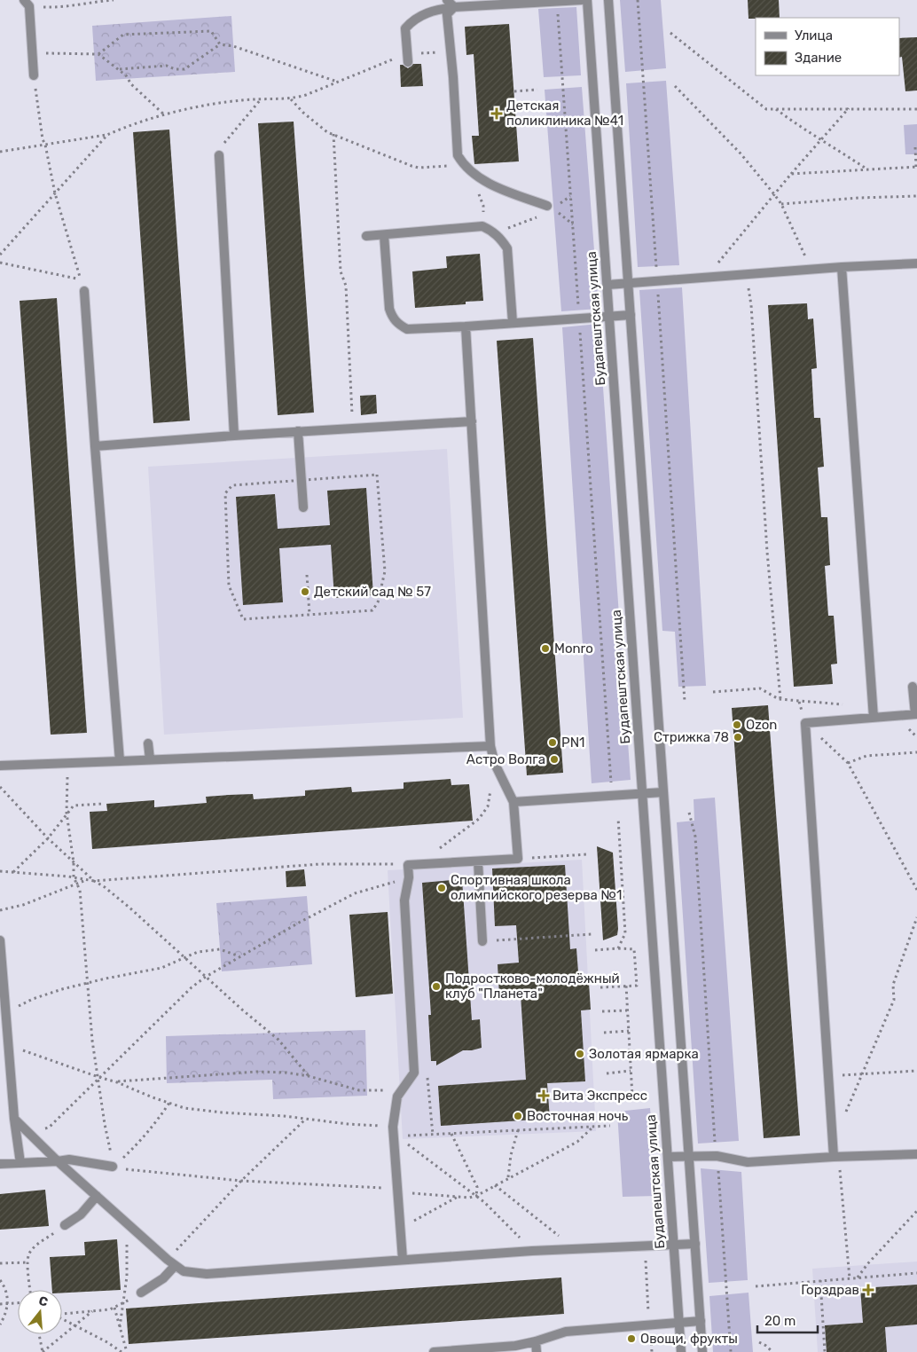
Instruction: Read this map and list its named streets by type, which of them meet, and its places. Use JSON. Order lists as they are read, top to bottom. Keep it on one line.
{"streets":{"street":["Будапештская улица"]},"places":{"health":["Детская поликлиника №41","Вита Экспресс","Горздрав"],"other":["Детский сад № 57","Monro","Ozon","Стрижка 78","PN1","Астро Волга","Спортивная школа олимпийского резерва №1","Подростково-молодёжный клуб \"Планета\"","Золотая ярмарка","Восточная ночь","Овощи, фрукты"]},"legend":["Улица","Здание"],"scale_bar":"20 m","north":"top"}
